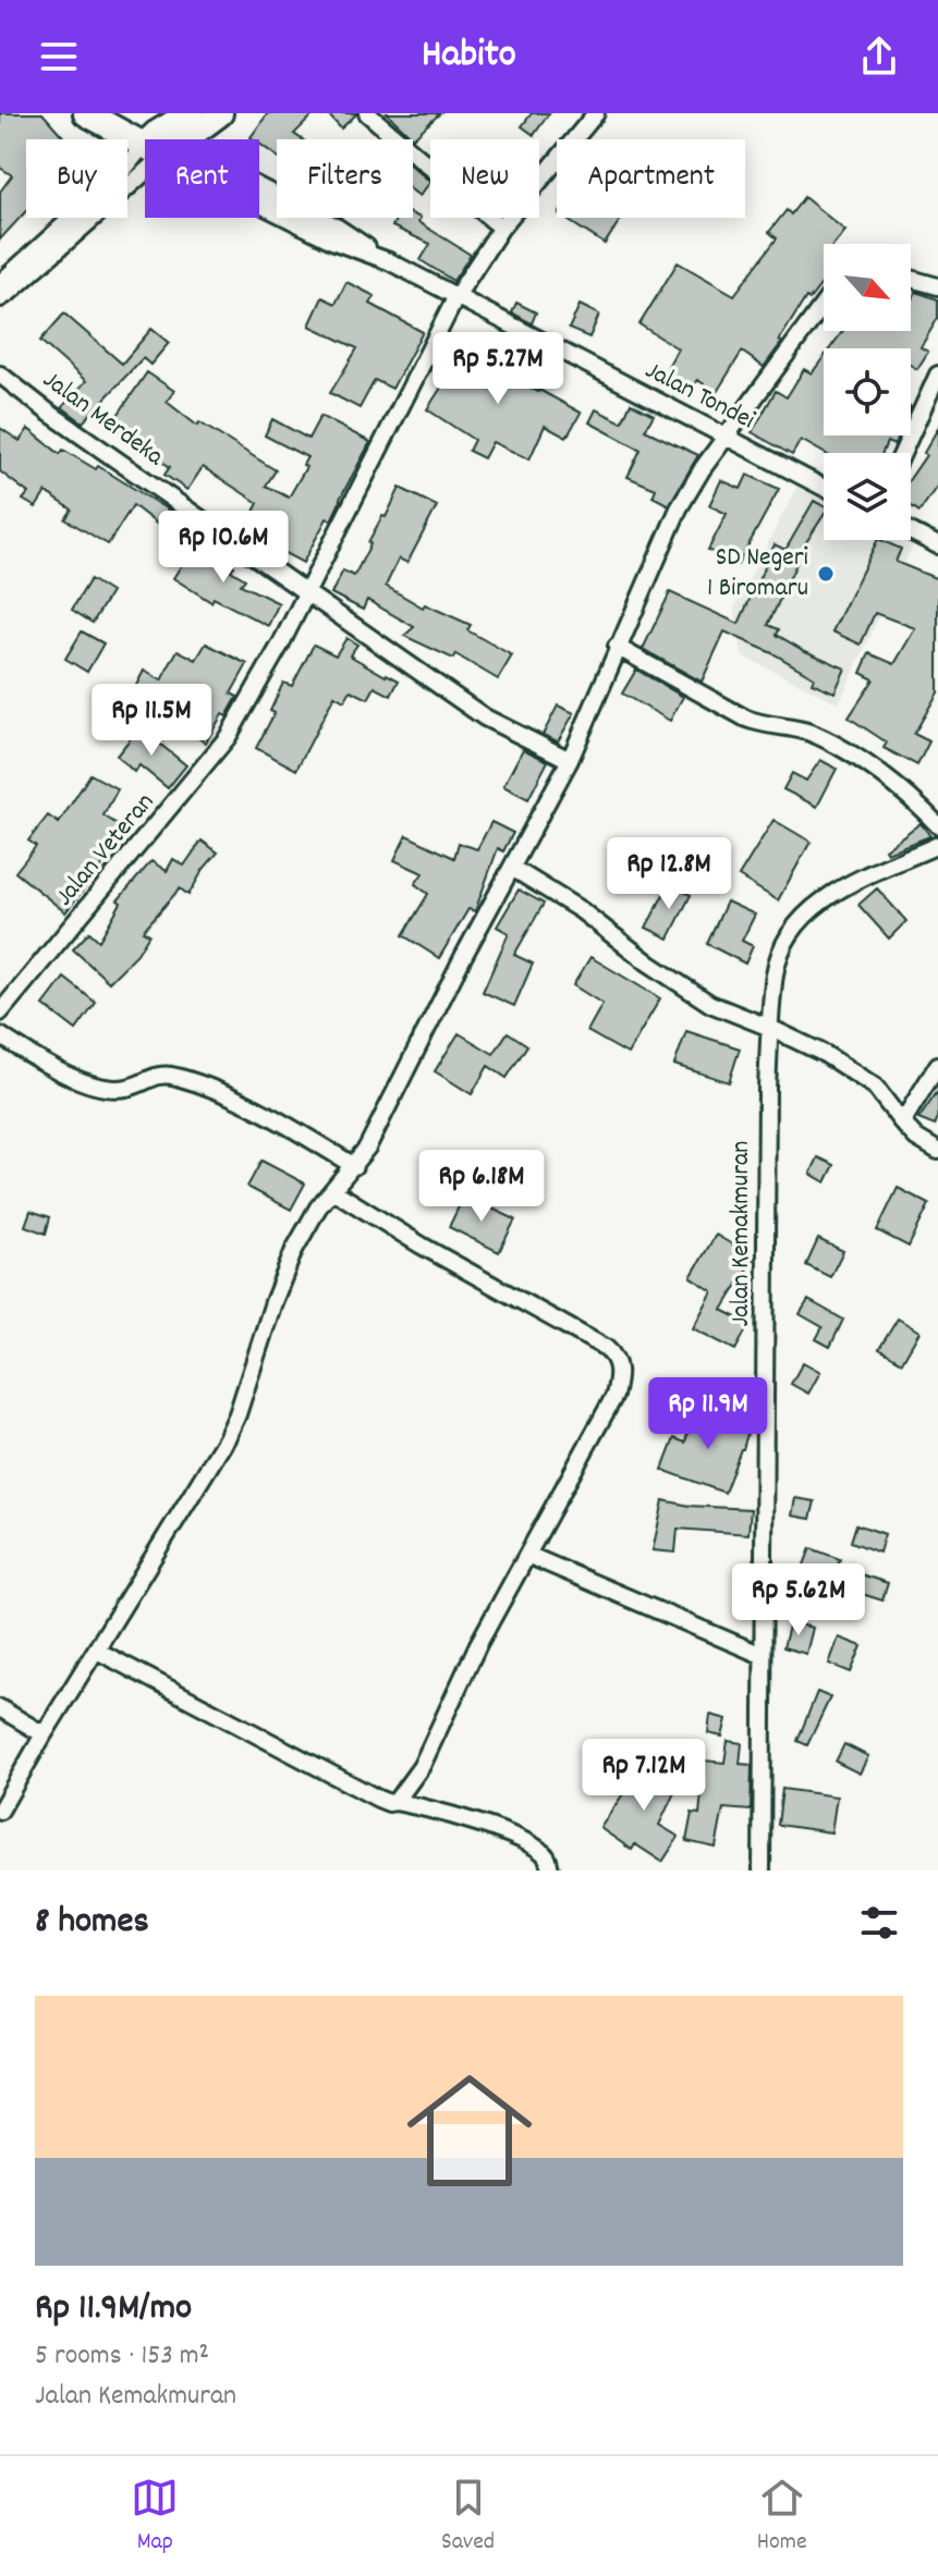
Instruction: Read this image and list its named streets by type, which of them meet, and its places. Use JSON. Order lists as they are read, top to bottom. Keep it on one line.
{"streets":{"street":["Jalan Tondei","Jalan Merdeka","Jalan Veteran","Jalan Kemakmuran"]},"crossings":[["Jalan Tondei","Jalan Veteran"],["Jalan Merdeka","Jalan Veteran"]],"places":["SD Negeri 1 Biromaru"],"north":"bottom right","page":{"header":"Habito","chip":["Buy","Rent","Filters","New","Apartment"],"price":["Rp 5.27M","Rp 10.6M","Rp 11.5M","Rp 12.8M","Rp 6.18M","Rp 11.9M","Rp 5.62M","Rp 7.12M"],"heading":"8 homes","list":[{"name":"Rp 11.9M/mo","note":"5 rooms · 153 m² · Jalan Kemakmuran"}],"tabs":["Map","Saved","Home"]}}
